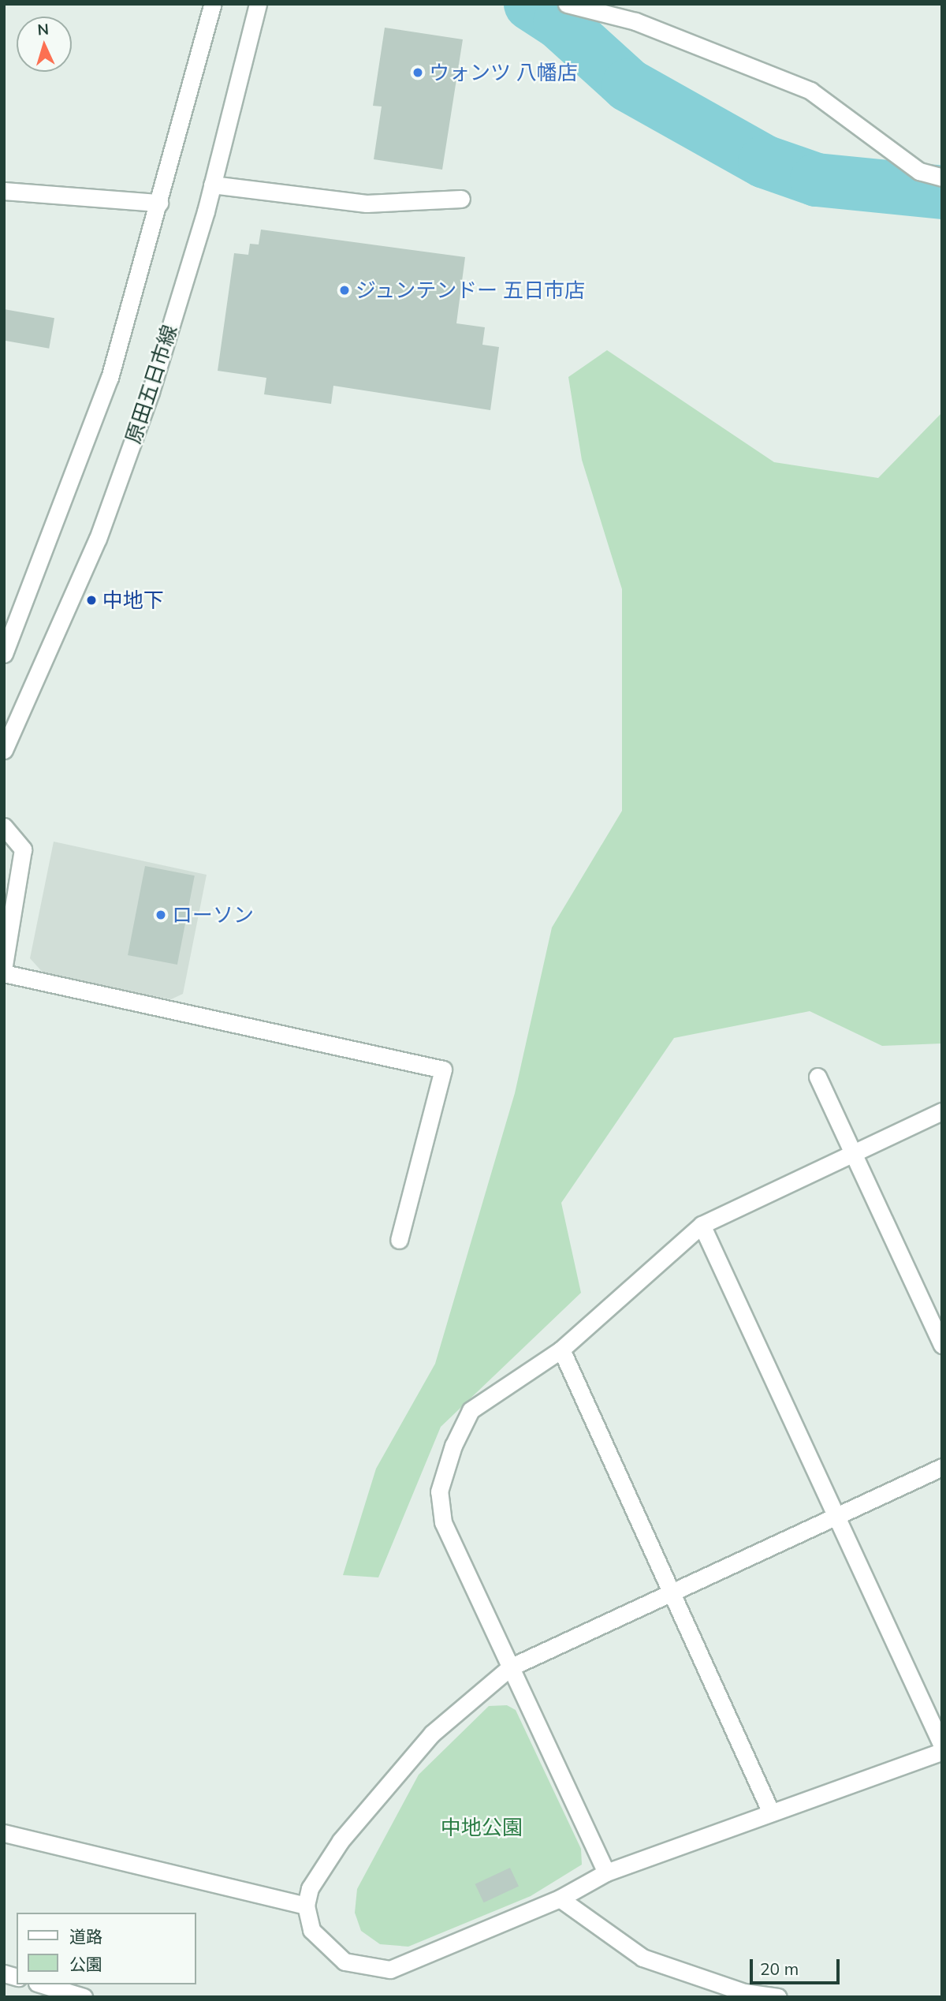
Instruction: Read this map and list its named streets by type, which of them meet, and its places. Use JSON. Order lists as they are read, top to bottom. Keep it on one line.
{"streets":{"street":["原田五日市線"]},"parks":["中地公園"],"places":["ウォンツ 八幡店","ジュンテンドー 五日市店","中地下","ローソン"],"legend":["道路","公園"],"scale_bar":"20 m","north":"top"}
